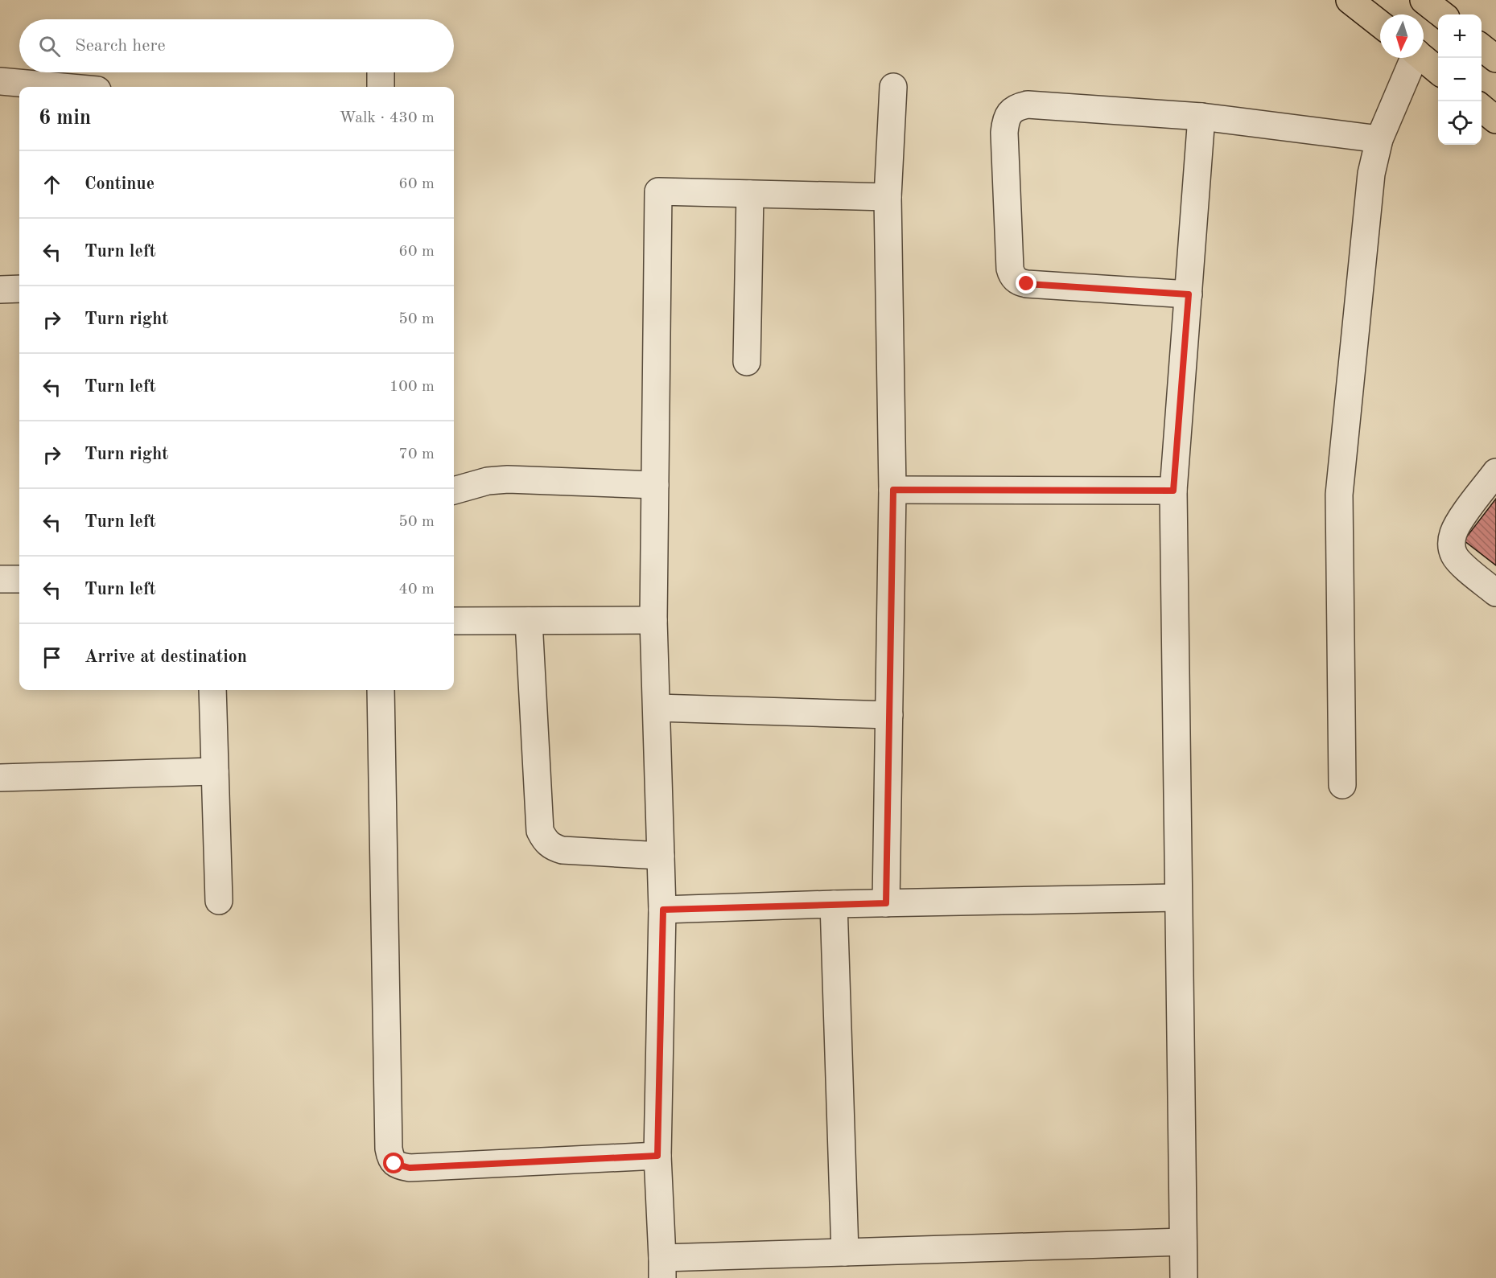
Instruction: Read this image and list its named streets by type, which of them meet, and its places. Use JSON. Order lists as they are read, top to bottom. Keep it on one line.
{"north":"bottom","page":{"map_buttons":["+","−"],"search":"Search here","heading":["6 min","Walk · 430 m"],"list":[["Continue","60 m"],["Turn left","60 m"],["Turn right","50 m"],["Turn left","100 m"],["Turn right","70 m"],["Turn left","50 m"],["Turn left","40 m"],"Arrive at destination"]}}
